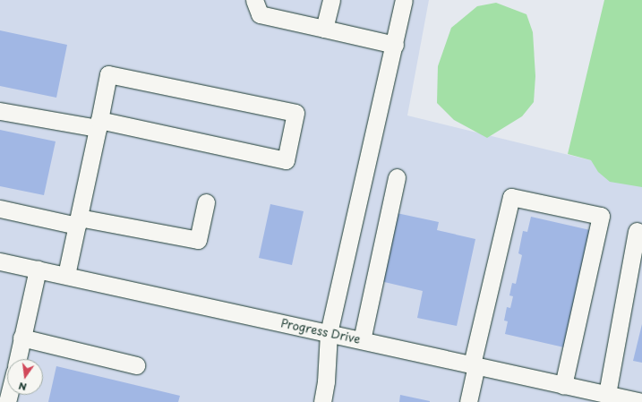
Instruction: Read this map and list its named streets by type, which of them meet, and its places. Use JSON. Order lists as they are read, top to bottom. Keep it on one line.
{"streets":{"street":["Progress Drive"]},"north":"bottom"}
